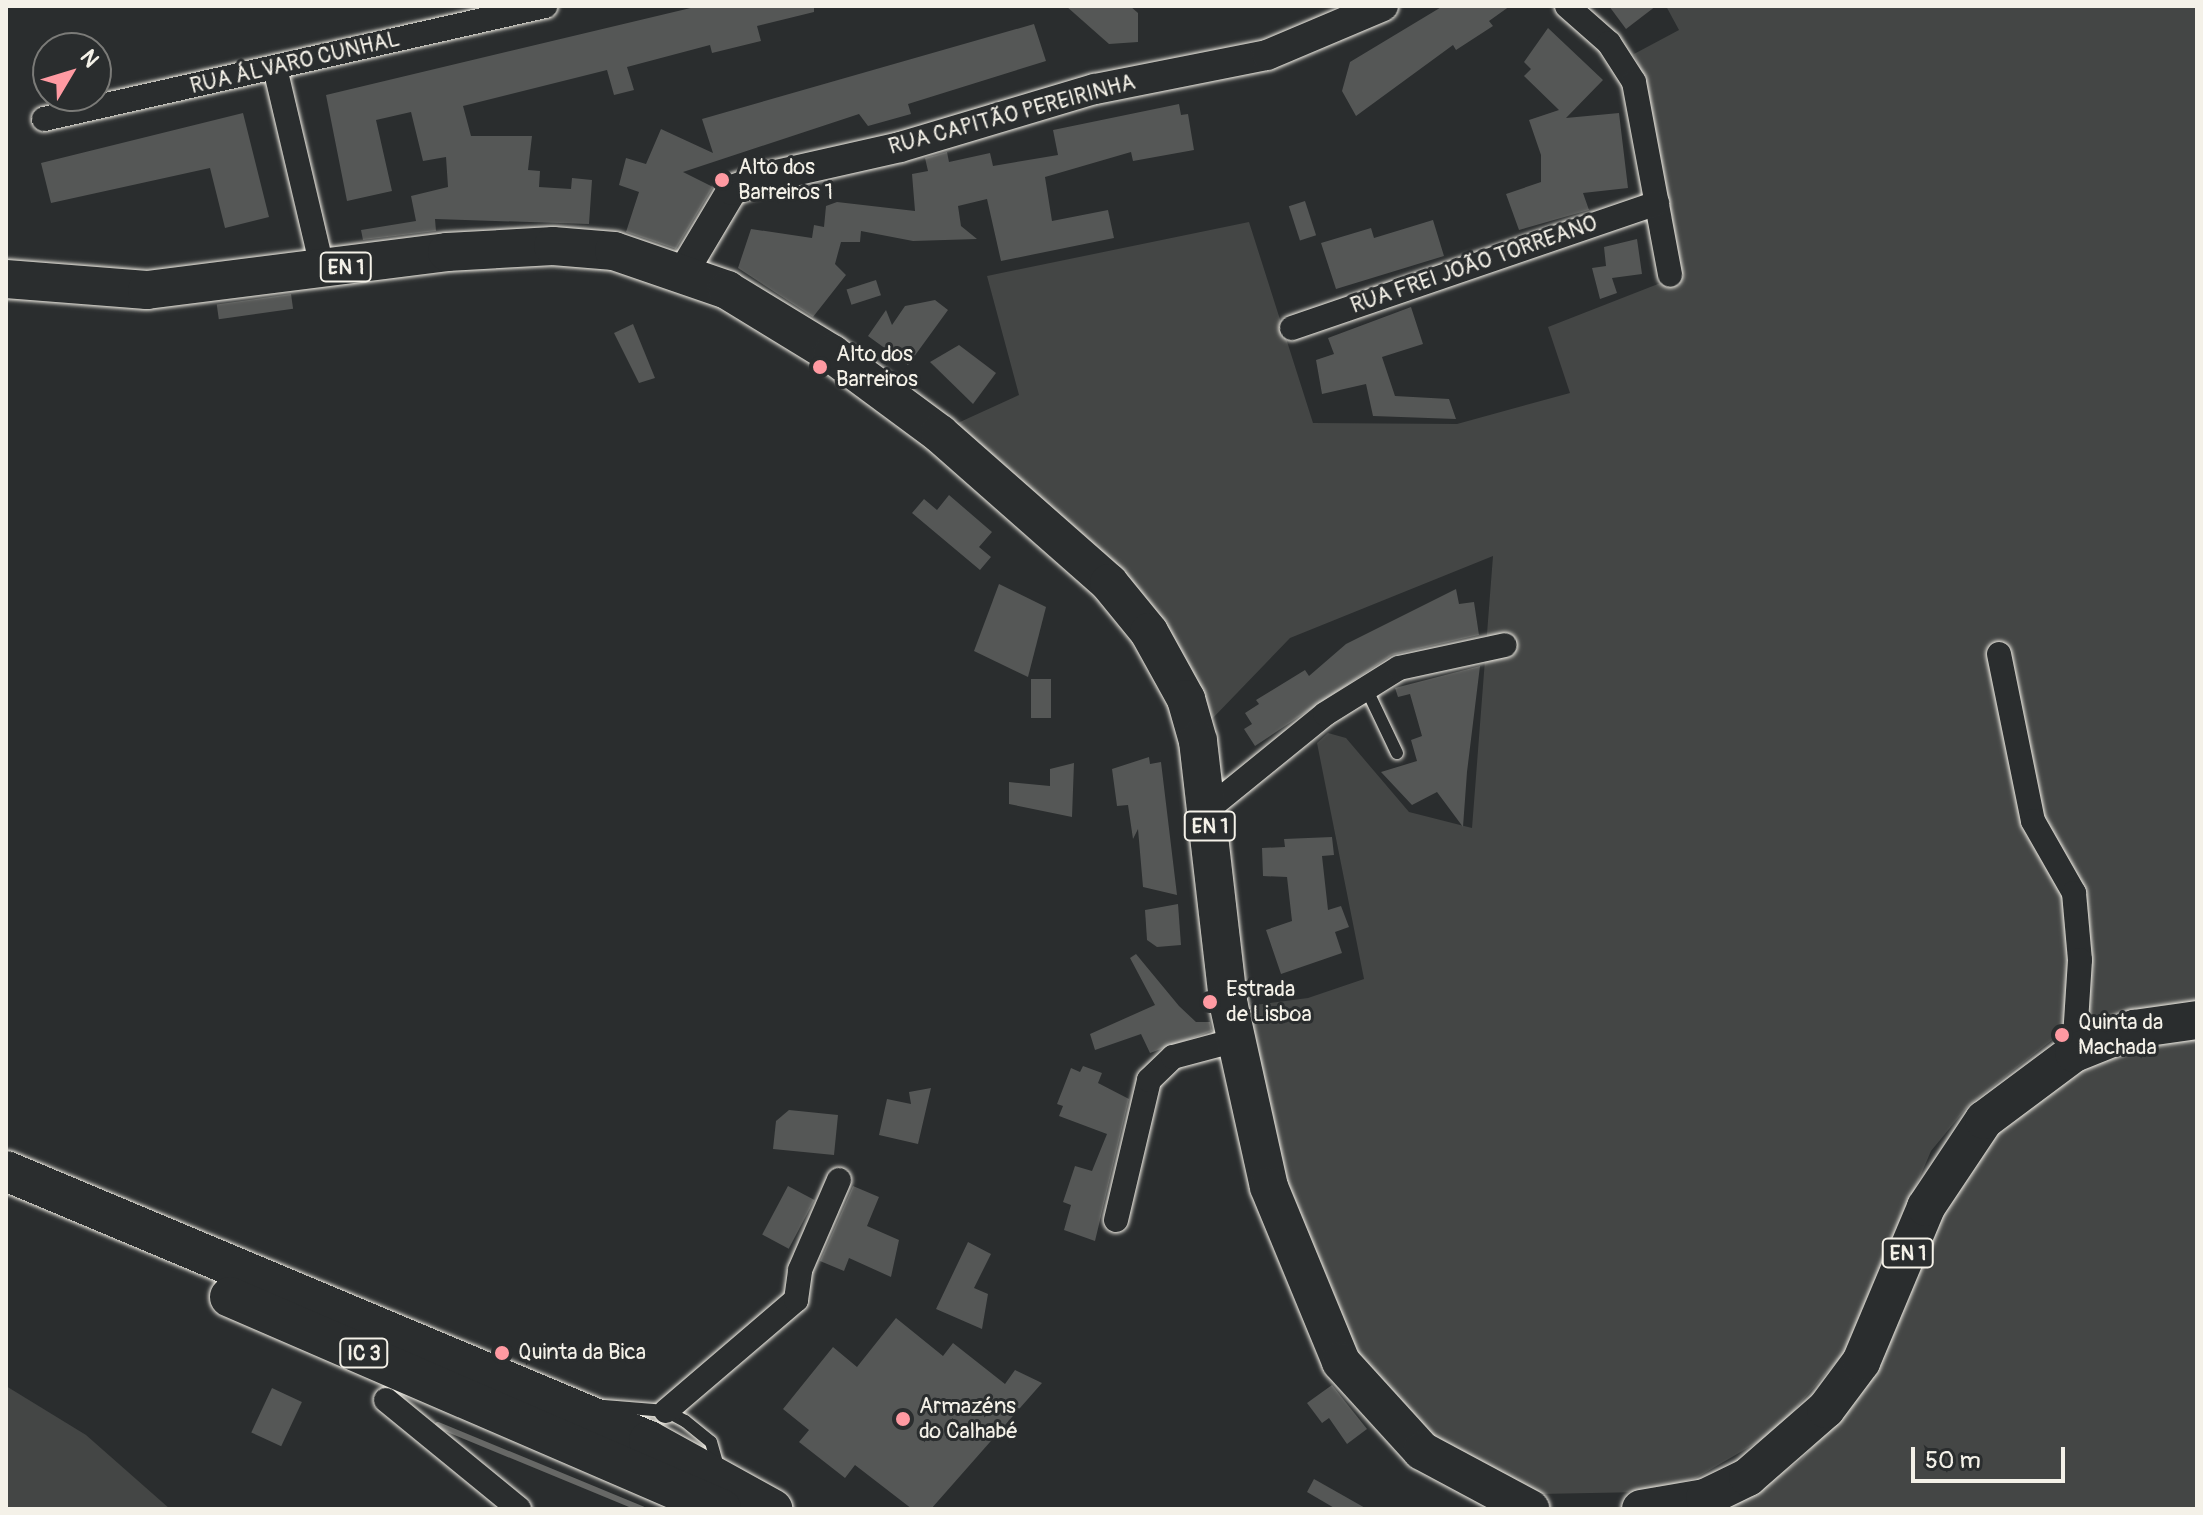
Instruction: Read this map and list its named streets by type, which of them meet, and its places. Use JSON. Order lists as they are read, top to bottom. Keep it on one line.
{"streets":{"highway":["IC 3"],"main road":["EN 1"],"street":["RUA ÁLVARO CUNHAL","RUA CAPITÃO PEREIRINHA","RUA FREI JOÃO TORREANO"]},"crossings":[["RUA CAPITÃO PEREIRINHA","EN 1"]],"places":["Alto dos Barreiros 1","Alto dos Barreiros","Estrada de Lisboa","Quinta da Machada","Quinta da Bica","Armazéns do Calhabé"],"scale_bar":"50 m","north":"top right"}
